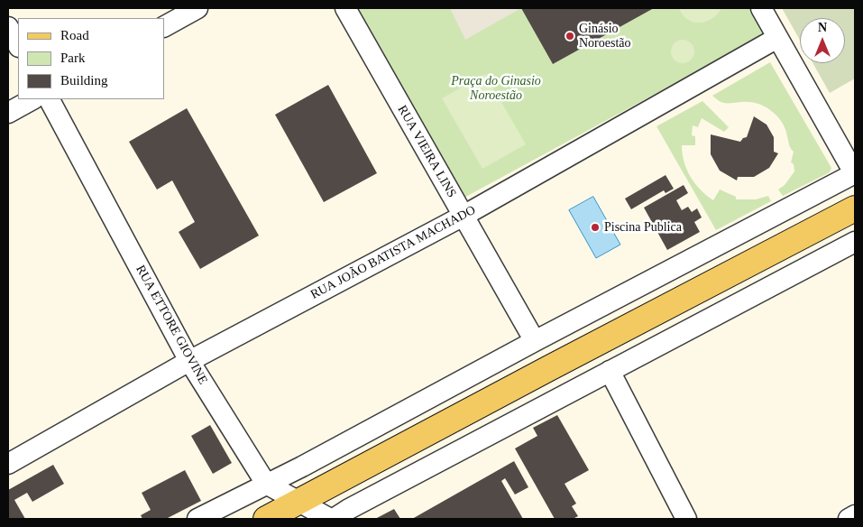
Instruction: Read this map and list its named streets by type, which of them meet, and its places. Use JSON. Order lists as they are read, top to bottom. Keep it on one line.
{"streets":{"street":["RUA VIEIRA LINS","RUA JOÃO BATISTA MACHADO","RUA ETTORE GIOVINE"]},"crossings":[["RUA VIEIRA LINS","RUA JOÃO BATISTA MACHADO"],["RUA JOÃO BATISTA MACHADO","RUA ETTORE GIOVINE"]],"parks":["Praça do Ginasio Noroestão"],"places":["Ginásio Noroestão","Piscina Publica"],"legend":["Road","Park","Building"],"north":"top"}
